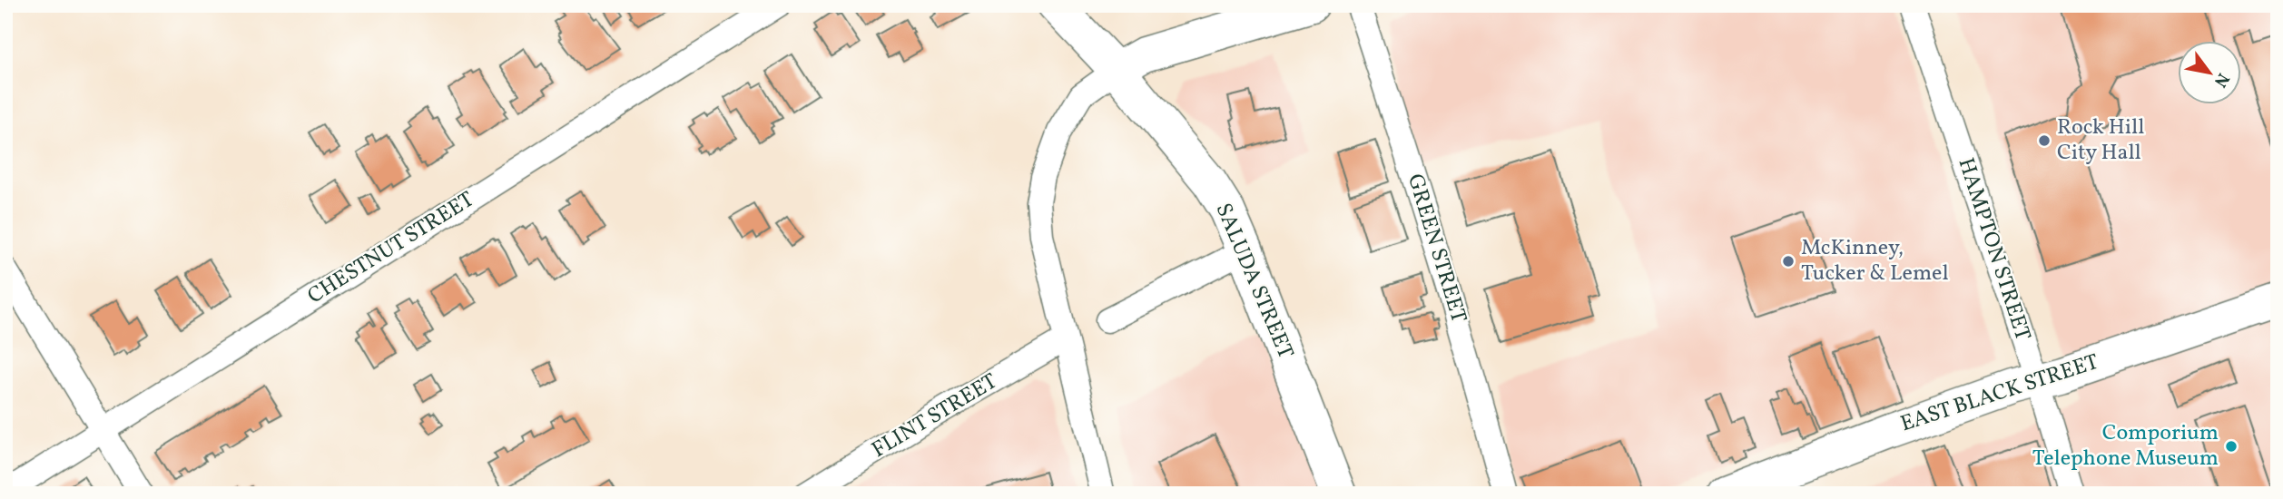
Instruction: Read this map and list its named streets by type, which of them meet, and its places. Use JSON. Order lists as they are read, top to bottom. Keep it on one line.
{"streets":{"main road":["SALUDA STREET","EAST BLACK STREET"],"street":["CHESTNUT STREET","GREEN STREET","HAMPTON STREET","FLINT STREET"]},"crossings":[["HAMPTON STREET","EAST BLACK STREET"]],"places":["Rock Hill City Hall","McKinney, Tucker & Lemel","Comporium Telephone Museum"],"north":"bottom right"}
